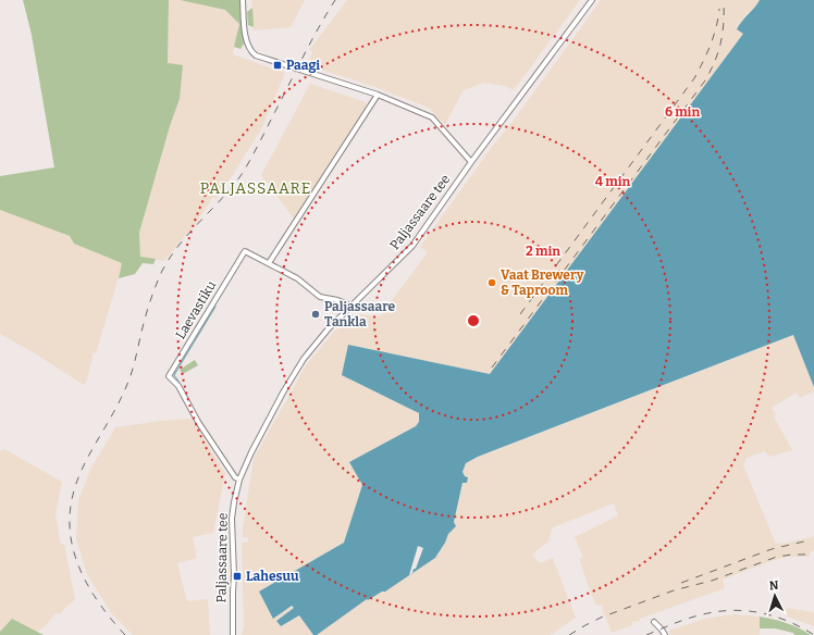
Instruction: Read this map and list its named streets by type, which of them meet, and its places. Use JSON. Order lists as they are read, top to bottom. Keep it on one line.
{"streets":{"street":["Paljassaare tee","Laevastiku"]},"crossings":[["Paljassaare tee","Laevastiku"]],"districts":["PALJASSAARE"],"places":{"transit":["Paagi","Lahesuu"],"other":["Vaat Brewery & Taproom","Paljassaare Tankla"]},"north":"top","rings":["6 min","4 min","2 min"]}
